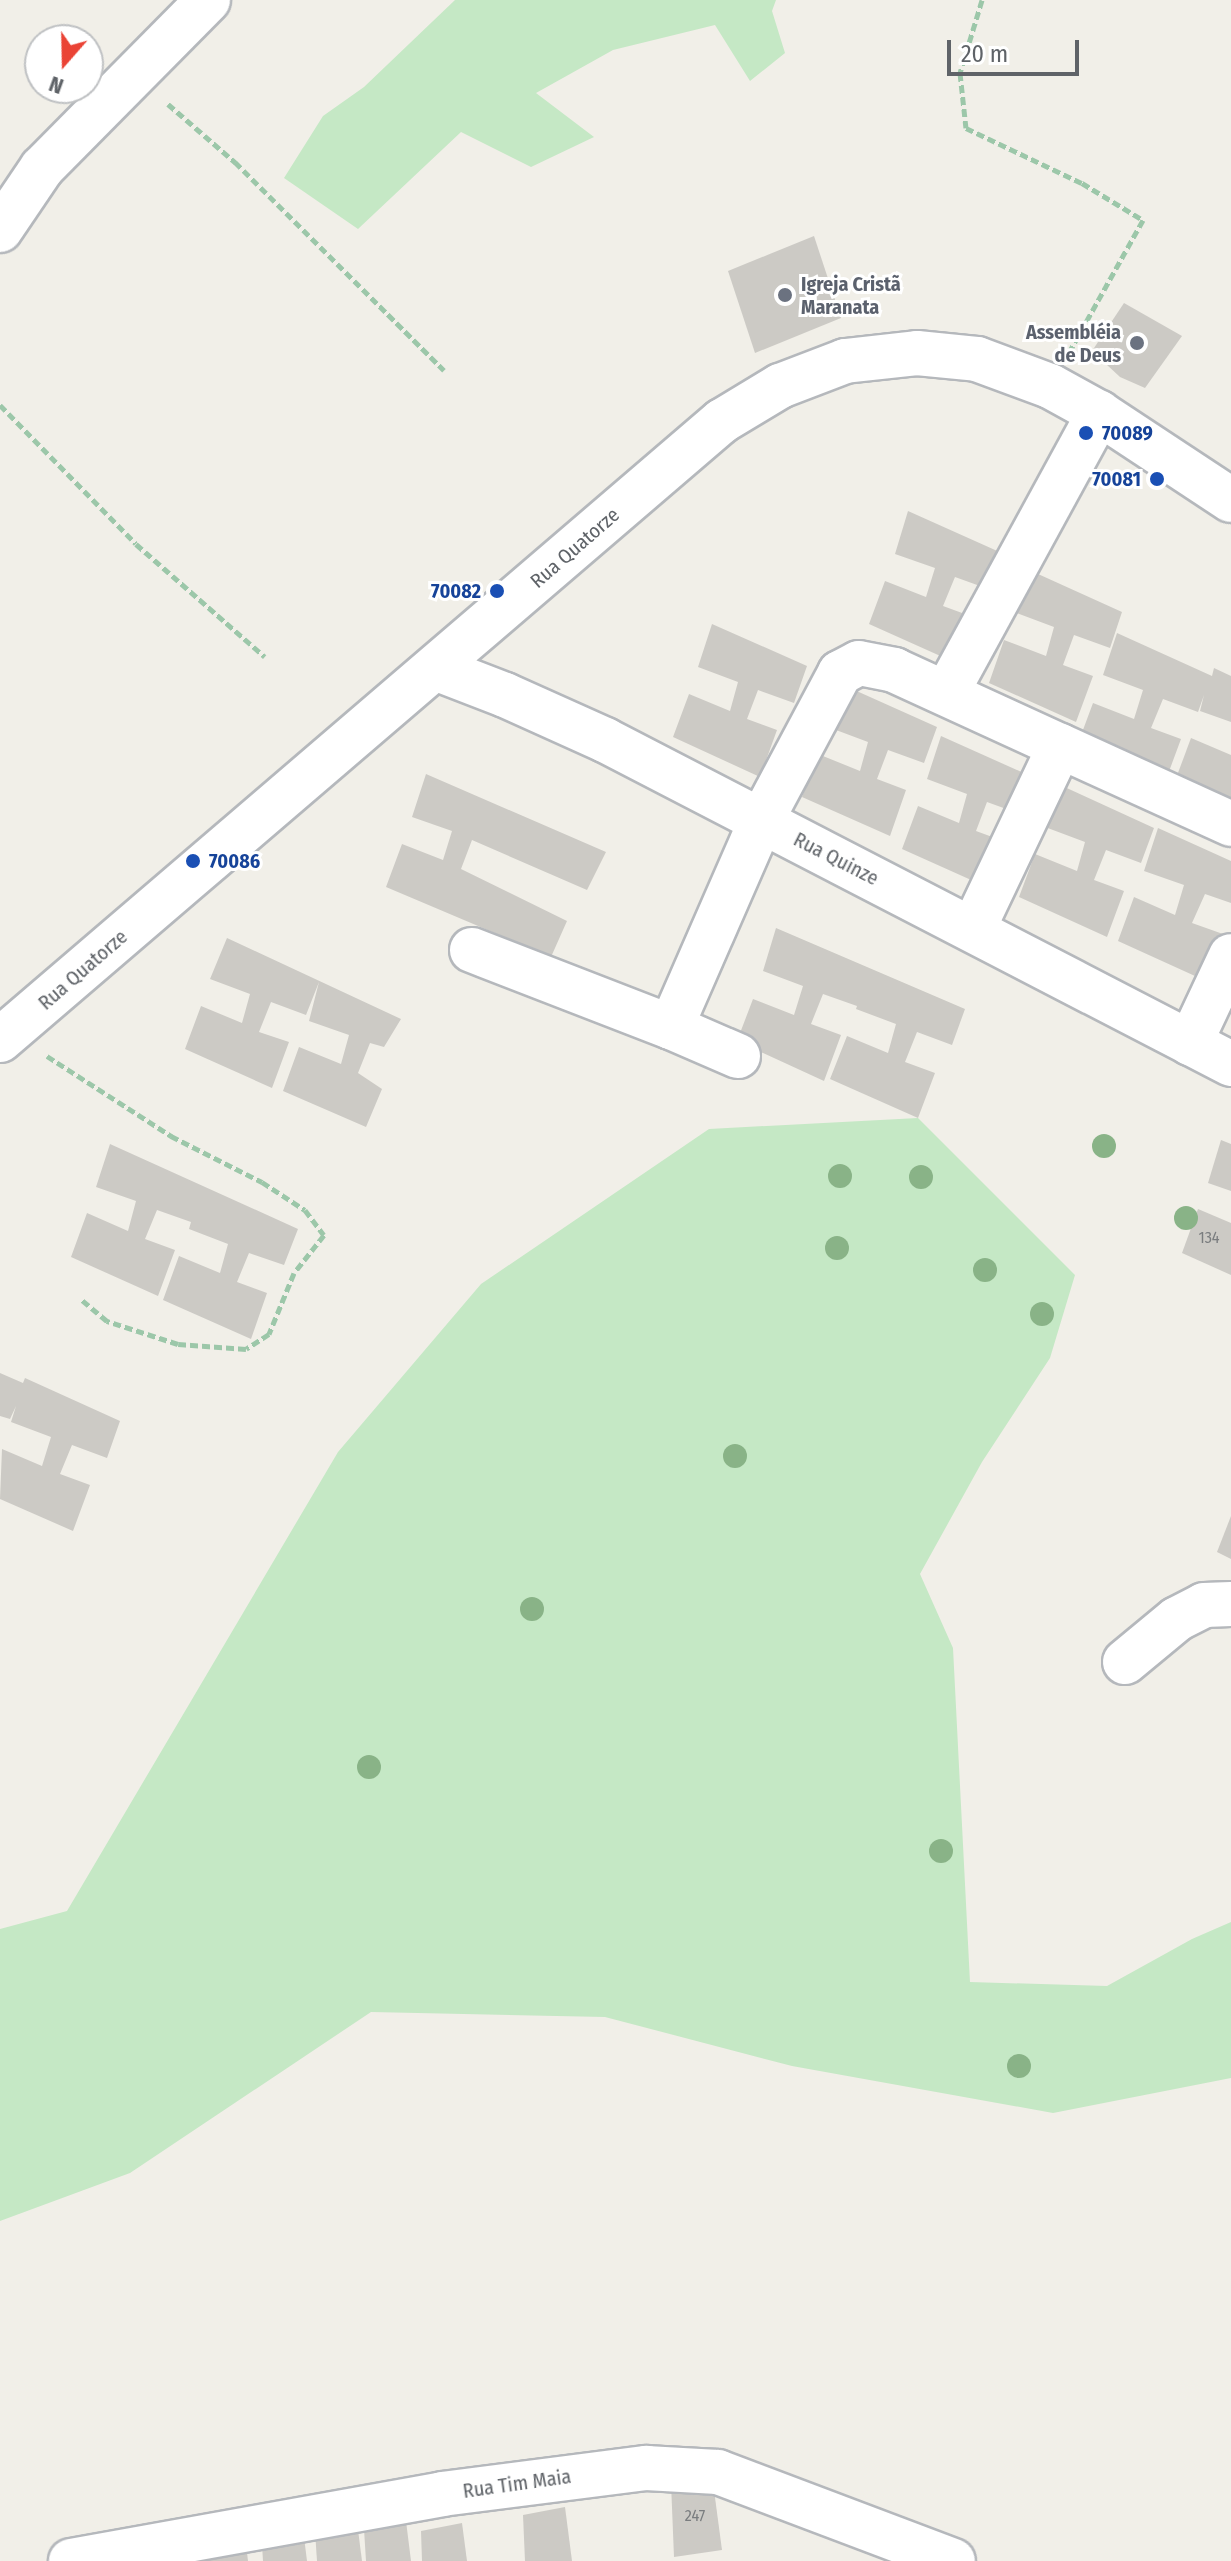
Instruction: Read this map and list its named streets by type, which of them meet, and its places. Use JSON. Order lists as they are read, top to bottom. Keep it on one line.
{"streets":{"street":["Rua Quatorze","Rua Quinze","Rua Tim Maia"]},"crossings":[["Rua Quatorze","Rua Quinze"]],"places":["Igreja Cristã Maranata","Assembléia de Deus","70089","70081","70082","70086"],"house_numbers":["134","247"],"scale_bar":"20 m","north":"bottom"}
